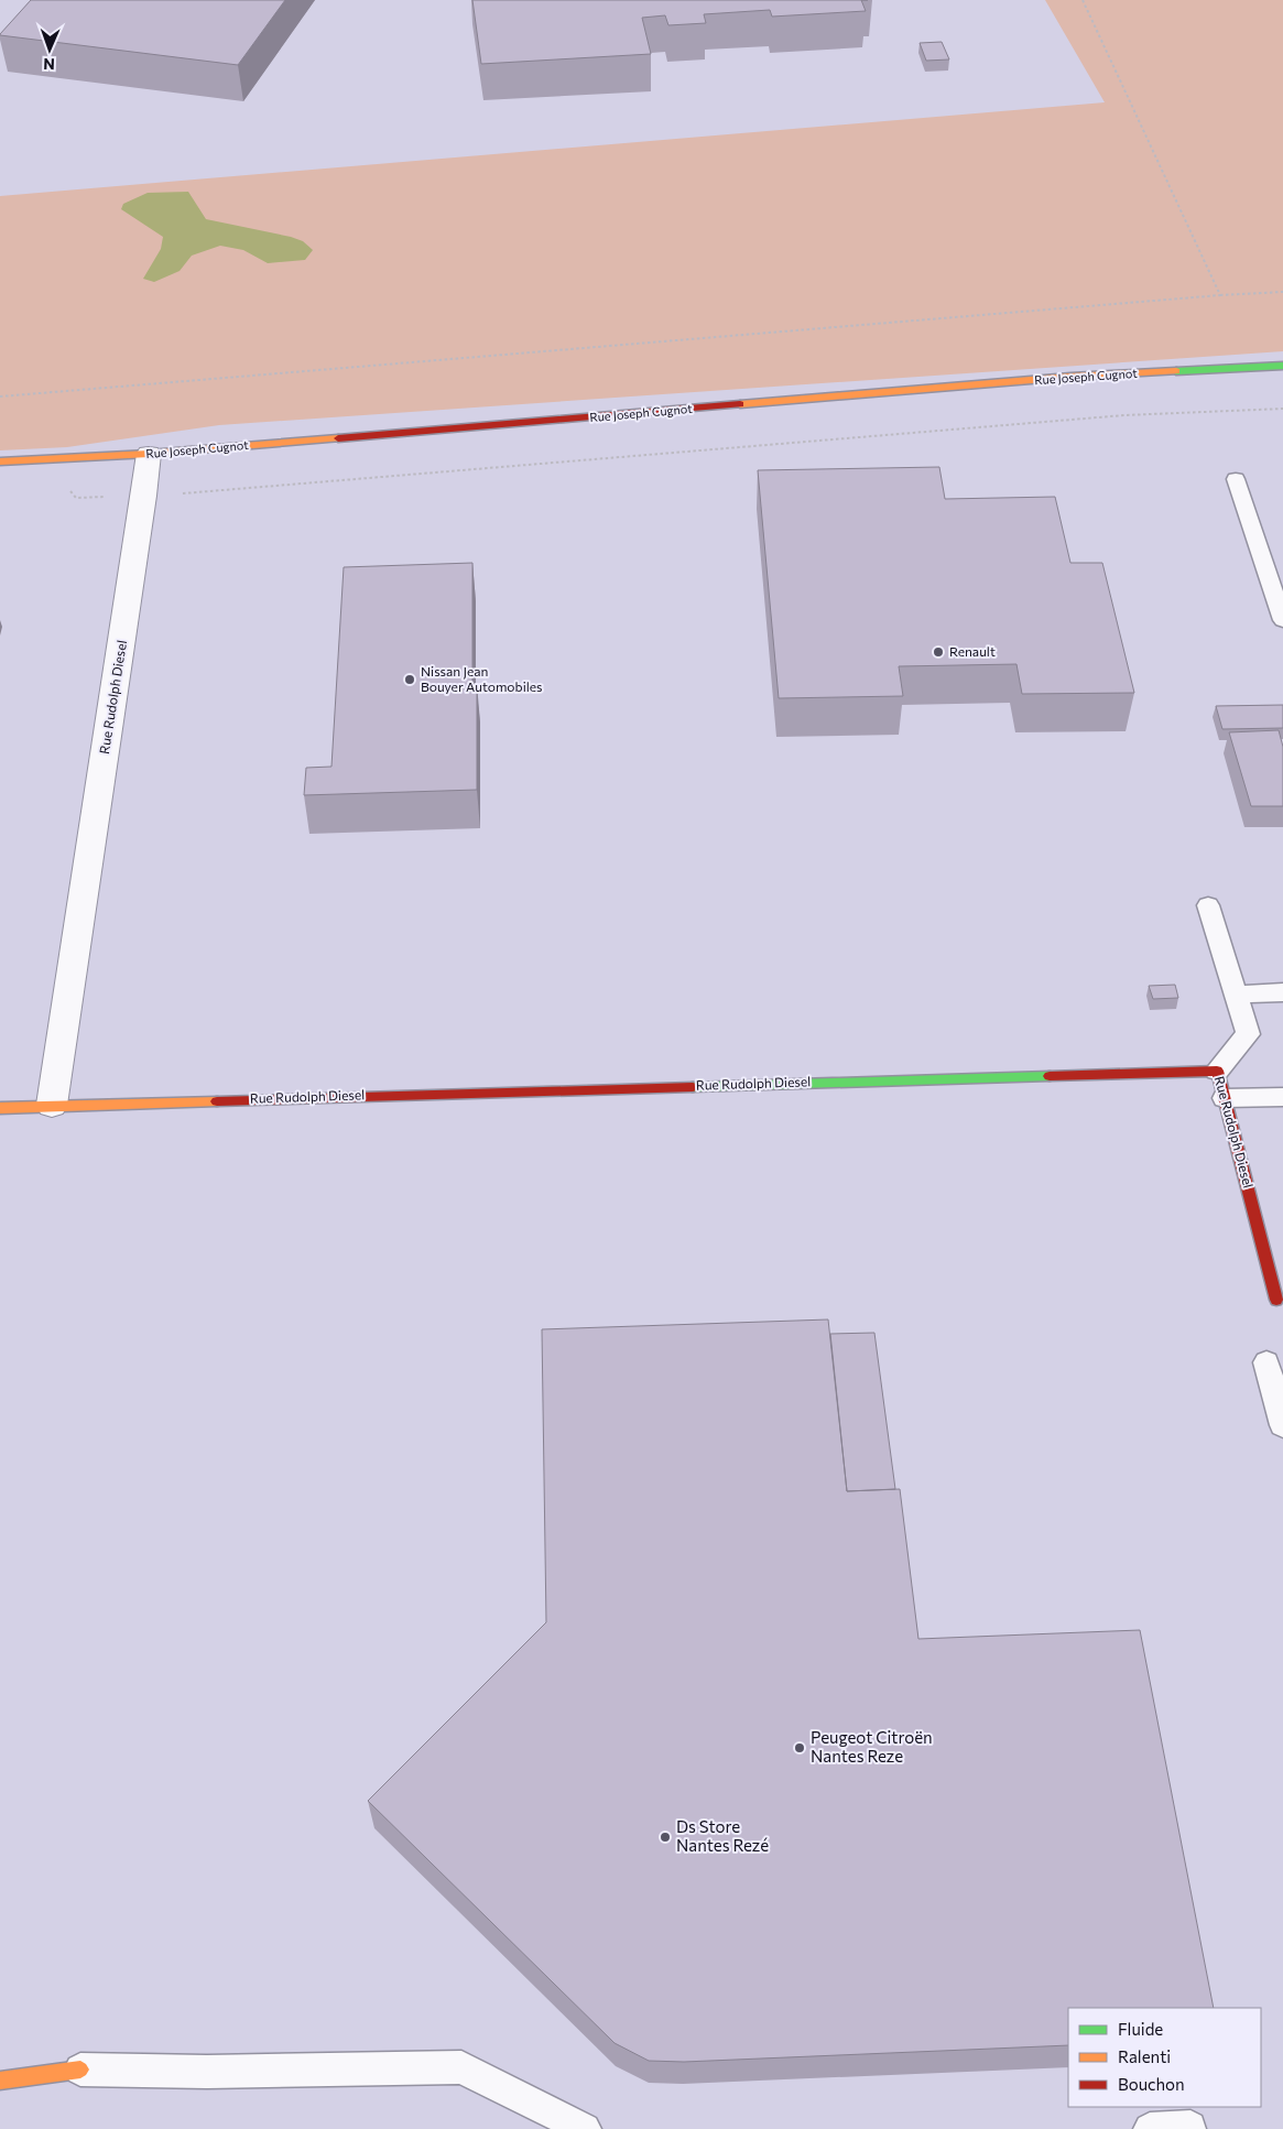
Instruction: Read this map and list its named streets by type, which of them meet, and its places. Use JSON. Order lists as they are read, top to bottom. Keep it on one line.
{"streets":{"street":["Rue Joseph Cugnot","Rue Rudolph Diesel"]},"crossings":[["Rue Joseph Cugnot","Rue Rudolph Diesel"]],"places":["Renault","Nissan Jean Bouyer Automobiles","Peugeot Citroën Nantes Reze","Ds Store Nantes Rezé"],"legend":["Fluide","Ralenti","Bouchon"],"north":"bottom"}
